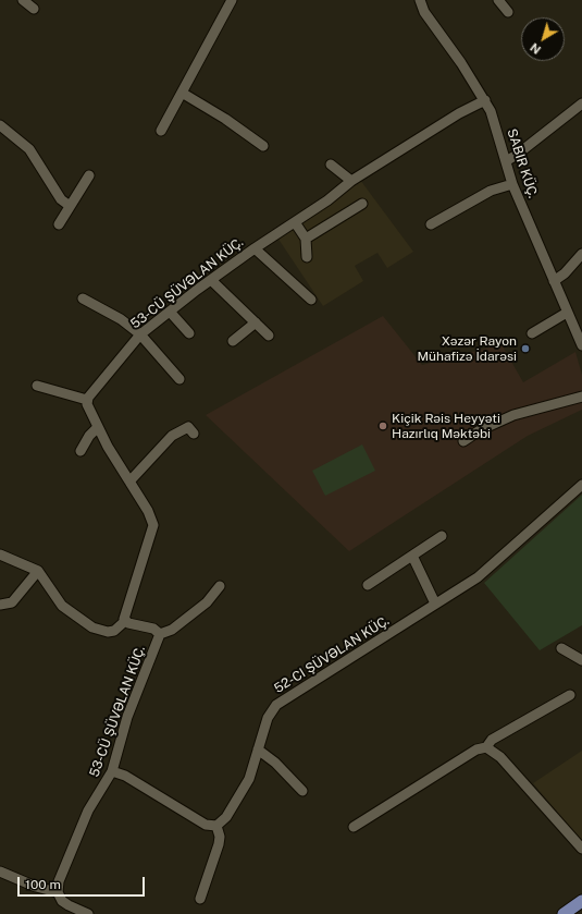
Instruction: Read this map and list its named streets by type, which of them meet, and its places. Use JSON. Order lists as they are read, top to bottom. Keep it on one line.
{"streets":{"street":["SABIR KÜÇ.","53-CÜ ŞÜVƏLAN KÜÇ.","52-CI ŞÜVƏLAN KÜÇ."]},"crossings":[["SABIR KÜÇ.","53-CÜ ŞÜVƏLAN KÜÇ."]],"places":["Xəzər Rayon Mühafizə İdarəsi","Kiçik Rəis Heyyəti Hazırlıq Məktəbi"],"scale_bar":"100 m","north":"bottom left"}
